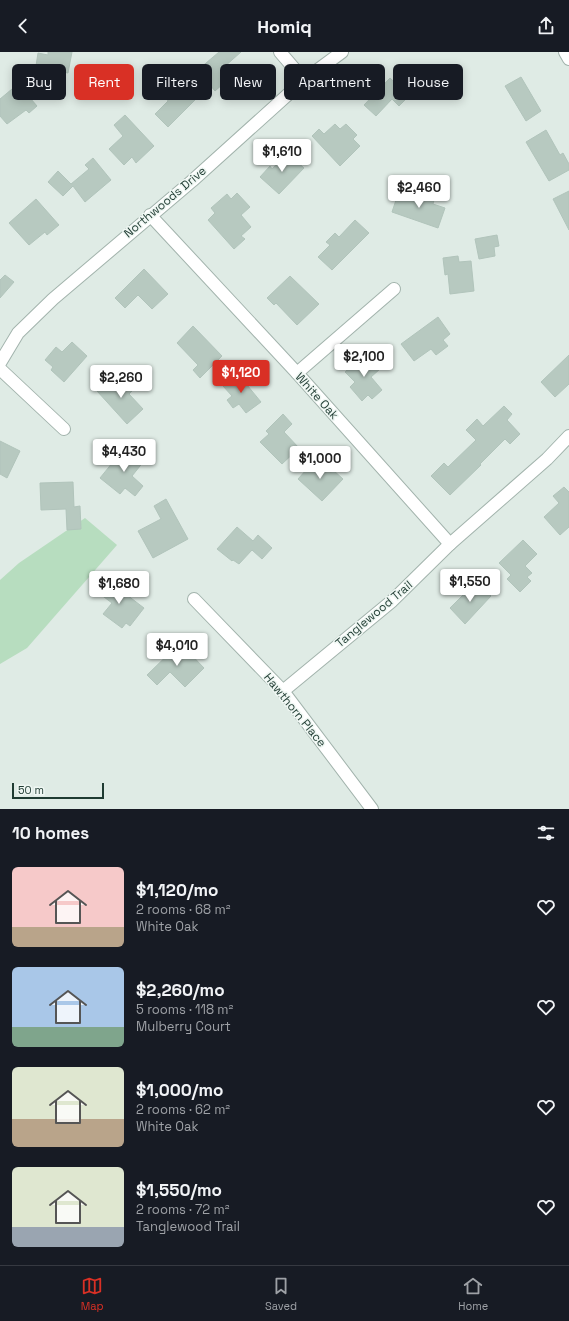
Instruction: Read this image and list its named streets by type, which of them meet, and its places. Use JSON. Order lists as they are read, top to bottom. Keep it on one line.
{"streets":{"street":["Northwoods Drive","White Oak","Tanglewood Trail","Hawthorn Place"]},"crossings":[["Northwoods Drive","White Oak"],["White Oak","Tanglewood Trail"],["Tanglewood Trail","Hawthorn Place"]],"scale_bar":"50 m","page":{"header":"Homiq","chip":["Buy","Rent","Filters","New","Apartment","House"],"price":["$1,610","$2,460","$2,100","$1,120","$2,260","$4,430","$1,000","$1,550","$1,680","$4,010"],"scale":"50 m","heading":"10 homes","list":[{"name":"$1,120/mo","note":"2 rooms · 68 m² · White Oak"},{"name":"$2,260/mo","note":"5 rooms · 118 m² · Mulberry Court"},{"name":"$1,000/mo","note":"2 rooms · 62 m² · White Oak"},{"name":"$1,550/mo","note":"2 rooms · 72 m² · Tanglewood Trail"}],"tabs":["Map","Saved","Home"]}}
